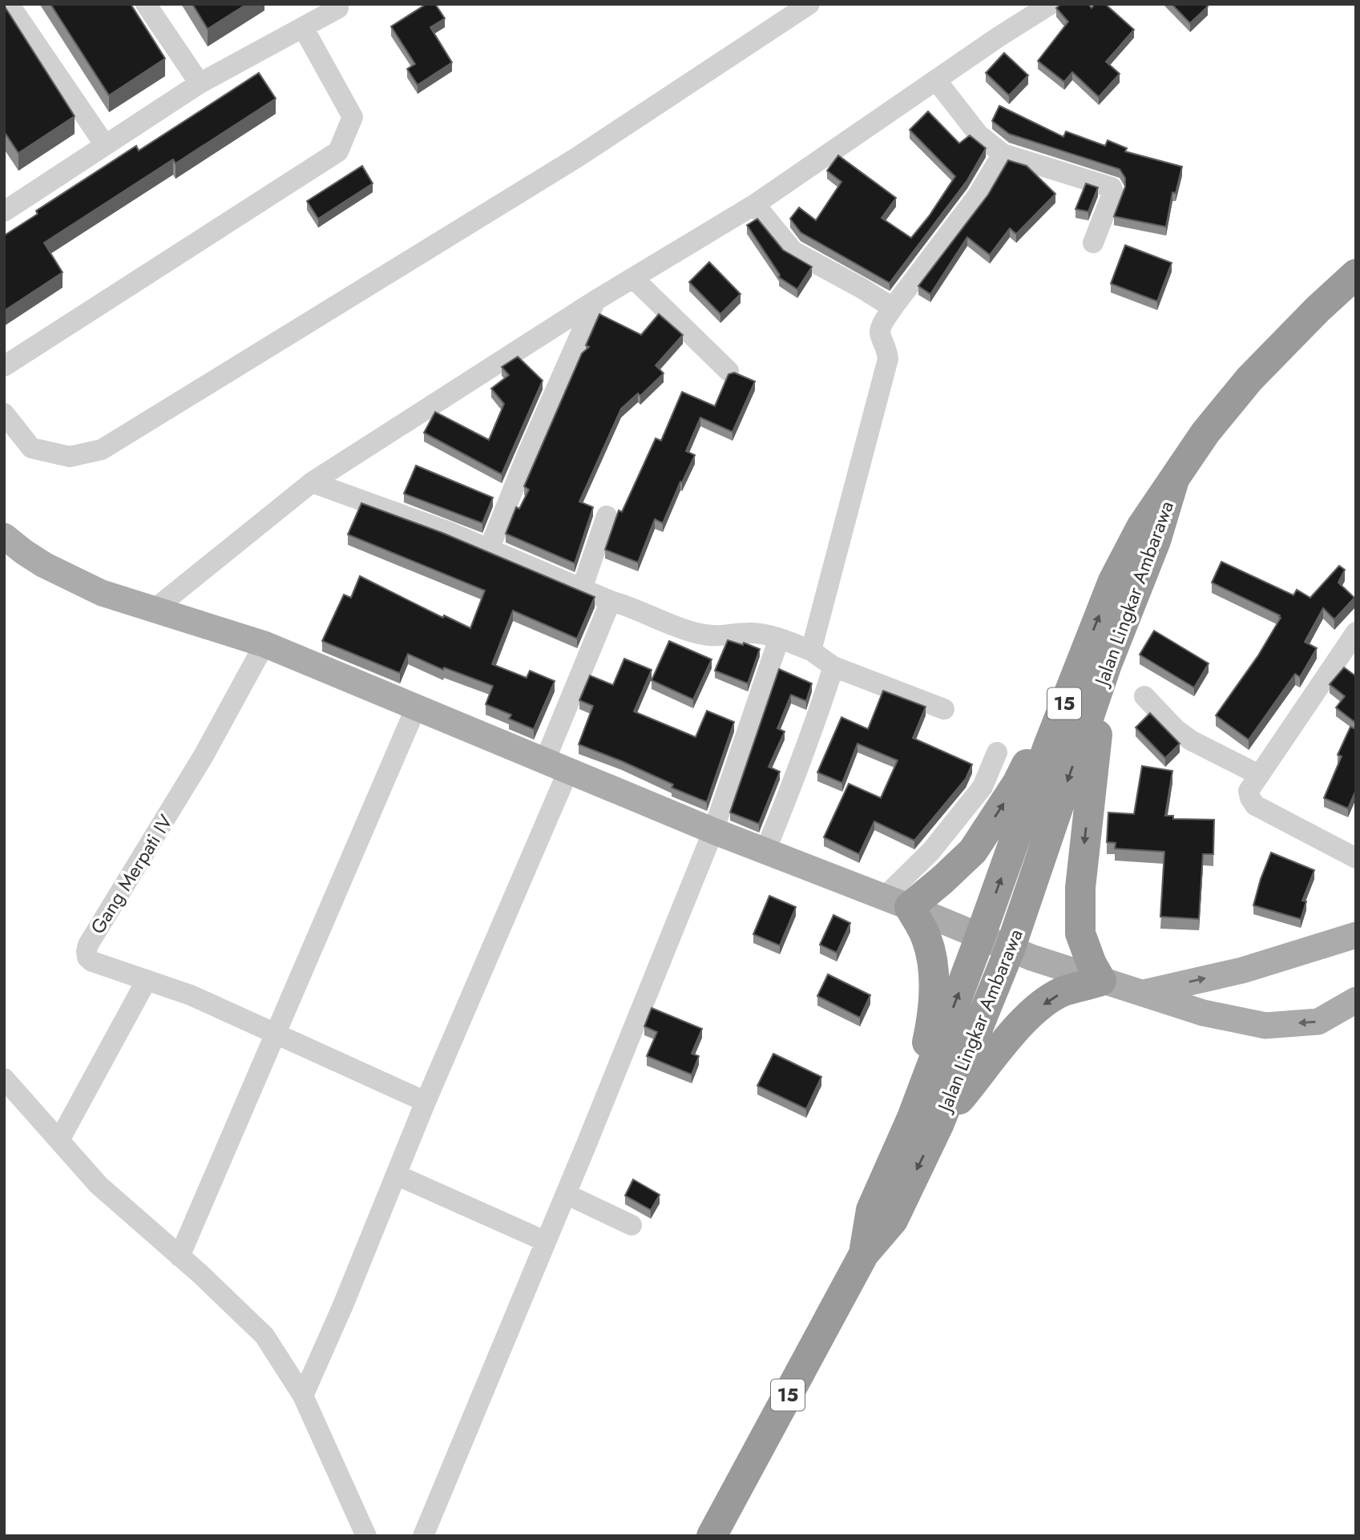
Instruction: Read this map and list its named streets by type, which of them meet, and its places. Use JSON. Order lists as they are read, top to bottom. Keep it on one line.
{"streets":{"highway":["Jalan Lingkar Ambarawa","15"],"street":["Gang Merpati IV"]}}
